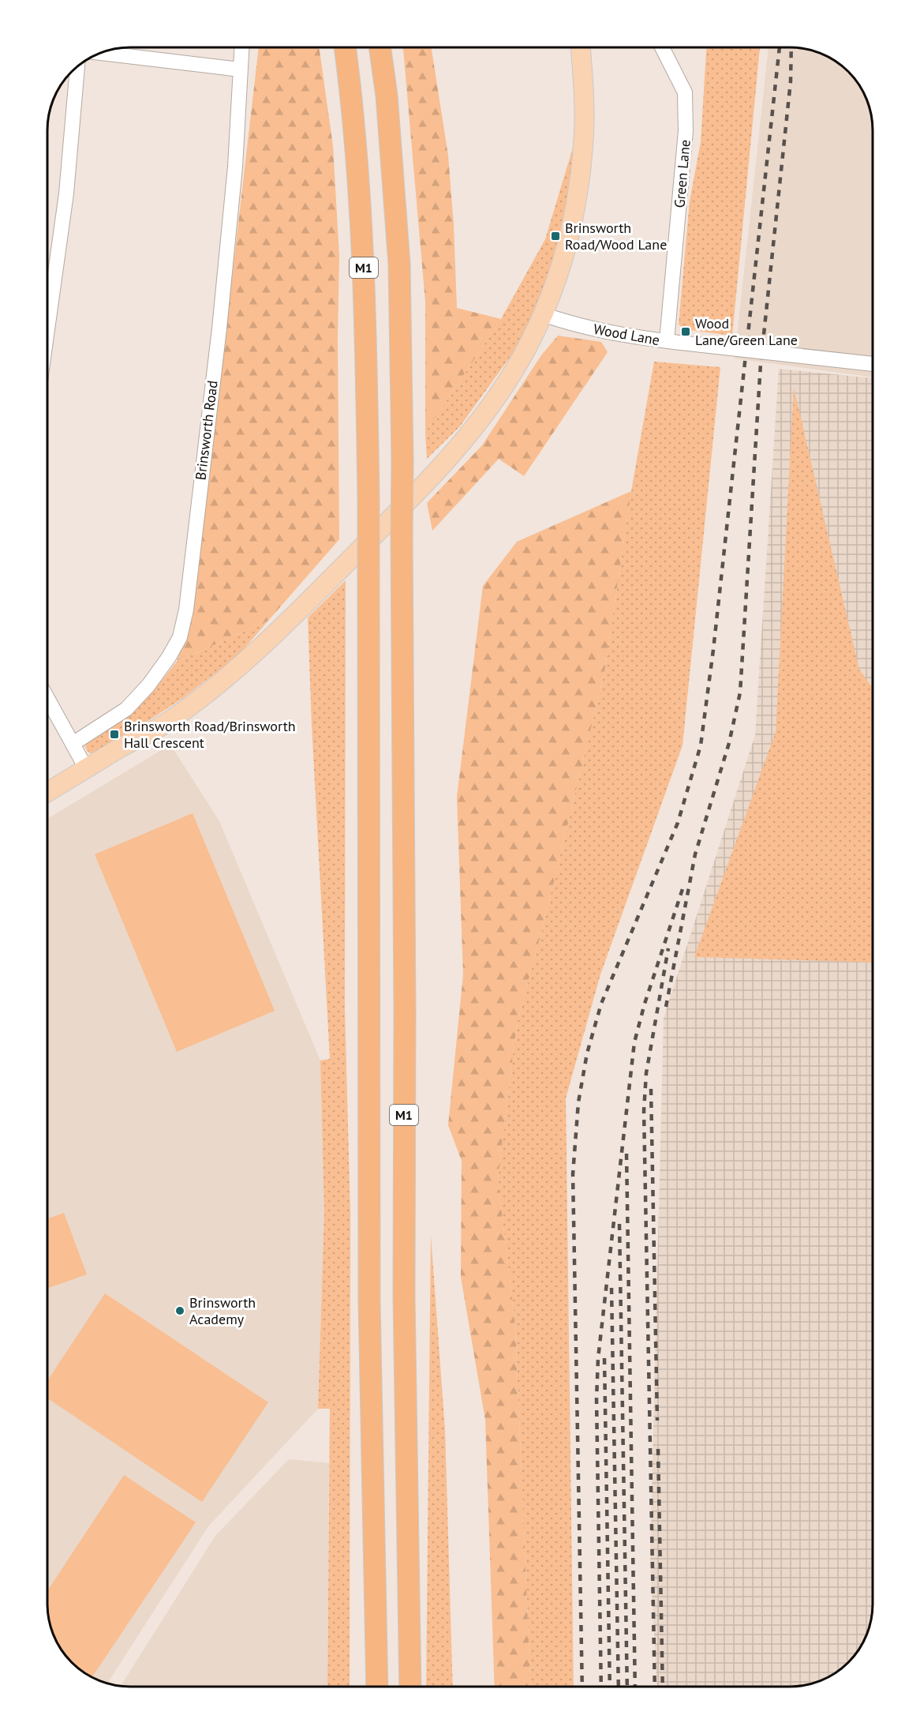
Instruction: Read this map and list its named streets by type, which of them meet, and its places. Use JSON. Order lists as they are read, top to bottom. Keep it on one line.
{"streets":{"highway":["M1"],"street":["Green Lane","Wood Lane","Brinsworth Road"]},"crossings":[["Green Lane","Wood Lane"]],"places":{"transit":["Brinsworth Road/Wood Lane","Wood Lane/Green Lane","Brinsworth Road/Brinsworth Hall Crescent"],"other":["Brinsworth Academy"]}}
